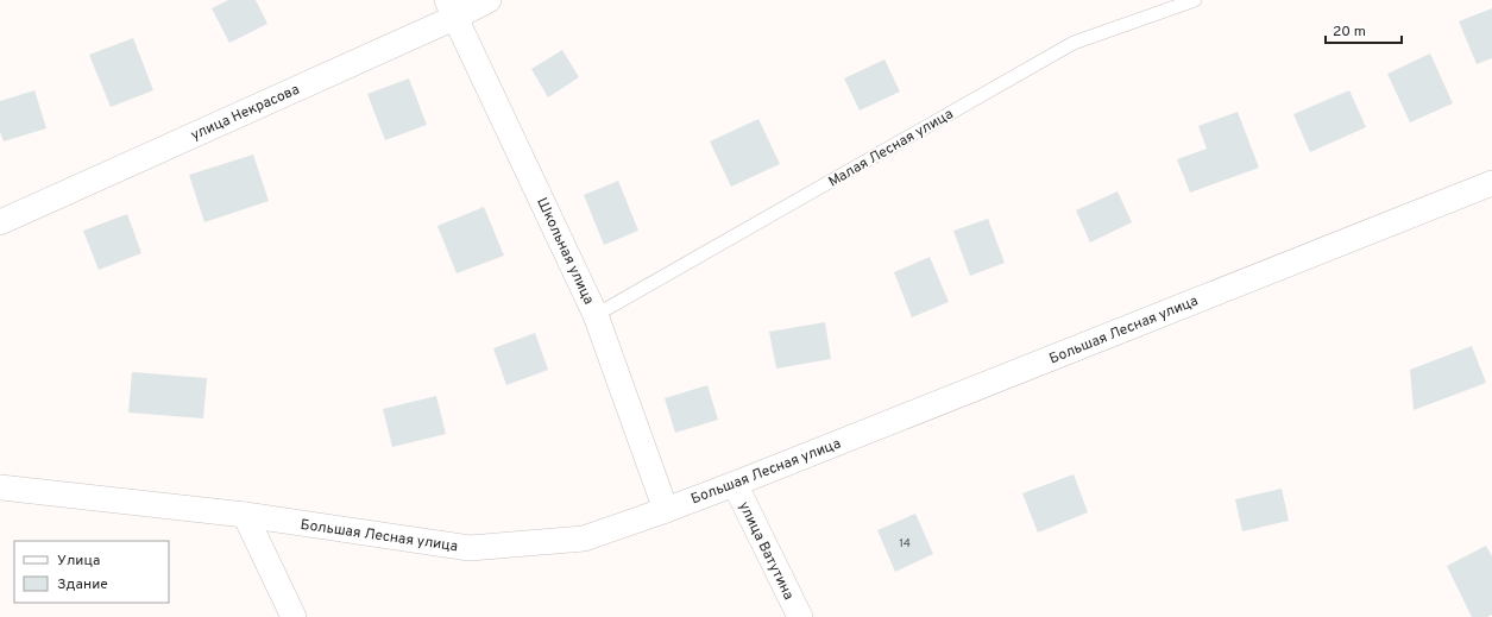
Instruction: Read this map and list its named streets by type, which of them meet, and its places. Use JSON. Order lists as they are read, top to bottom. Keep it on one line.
{"streets":{"street":["улица Некрасова","Школьная улица","Большая Лесная улица","улица Ватутина"],"lane":["Малая Лесная улица"]},"crossings":[["улица Некрасова","Школьная улица"],["Малая Лесная улица","Школьная улица"],["Школьная улица","Большая Лесная улица"],["Большая Лесная улица","улица Ватутина"]],"house_numbers":["14"],"legend":["Улица","Здание"],"scale_bar":"20 m"}
